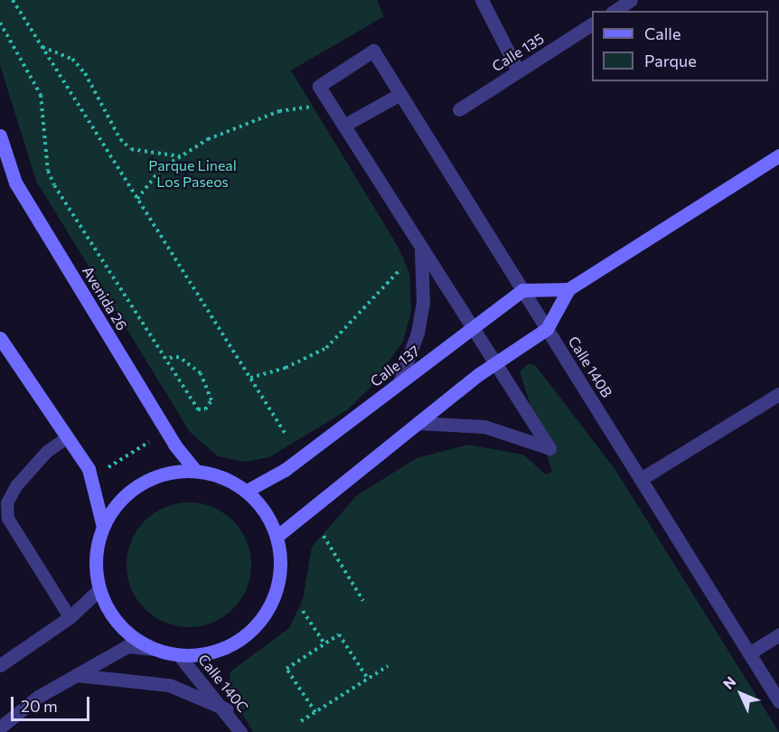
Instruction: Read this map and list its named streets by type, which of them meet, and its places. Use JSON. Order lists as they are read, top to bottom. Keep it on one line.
{"streets":{"street":["Calle 135","Avenida 26","Calle 137","Calle 140B","Calle 140C"]},"crossings":[["Avenida 26","Calle 137"],["Avenida 26","Calle 140C"],["Calle 137","Calle 140B"],["Calle 137","Calle 140C"]],"parks":["Parque Lineal Los Paseos"],"legend":["Calle","Parque"],"scale_bar":"20 m","north":"top left"}
